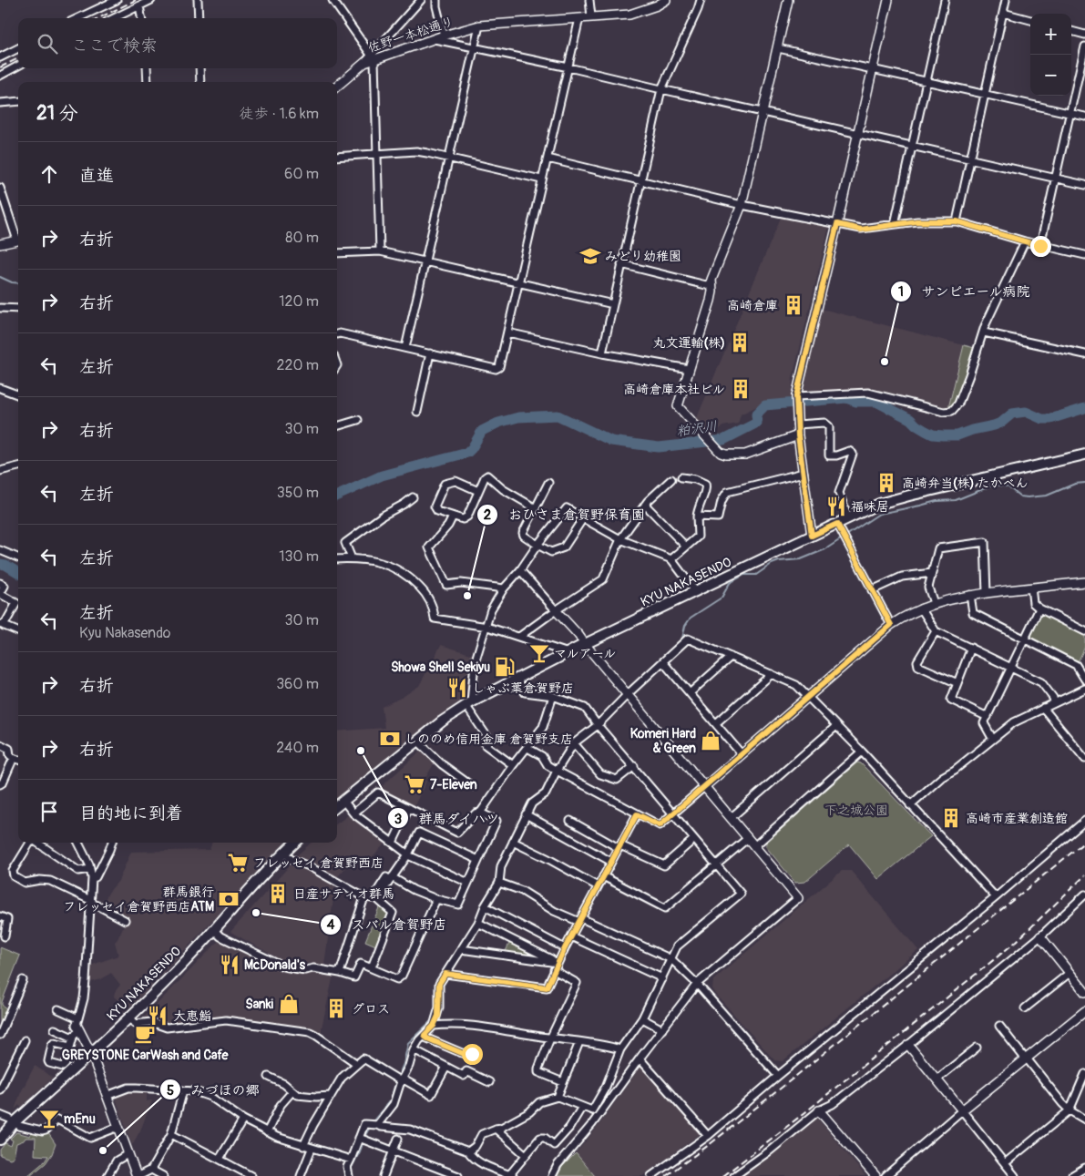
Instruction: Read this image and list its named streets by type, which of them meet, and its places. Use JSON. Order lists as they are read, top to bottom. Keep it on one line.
{"streets":{"main road":["KYU NAKASENDO"],"street":["佐野一本松通り"]},"water":["粕沢川"],"parks":["下之城公園"],"places":{"school or university":["みどり幼稚園"],"building":["高崎倉庫","丸文運輸(株)","高崎倉庫本社ビル","高崎弁当(株) たかべん","高崎市産業創造館","日産サティオ群馬","グロス"],"other":["サンピエール病院","おひさま倉賀野保育園","群馬ダイハツ","スバル倉賀野店","みづほの郷"],"restaurant":["福味居","しゃぶ葉倉賀野店","McDonald's","大恵鮨"],"bar":["マルアール","mEnu"],"fuel station":["Showa Shell Sekiyu"],"bank":["しののめ信用金庫 倉賀野支店","群馬銀行 フレッセイ倉賀野西店ATM"],"shop":["Komeri Hard & Green","Sanki"],"supermarket":["7-Eleven","フレッセイ 倉賀野西店"],"cafe":["GREYSTONE CarWash and Cafe"]},"page":{"map_buttons":["+","−"],"search":"ここで検索","heading":["21 分","徒歩 · 1.6 km"],"list":[["直進","60 m"],["右折","80 m"],["右折","120 m"],["左折","220 m"],["右折","30 m"],["左折","350 m"],["左折","130 m"],["左折","Kyu Nakasendo","30 m"],["右折","360 m"],["右折","240 m"],"目的地に到着"]}}
